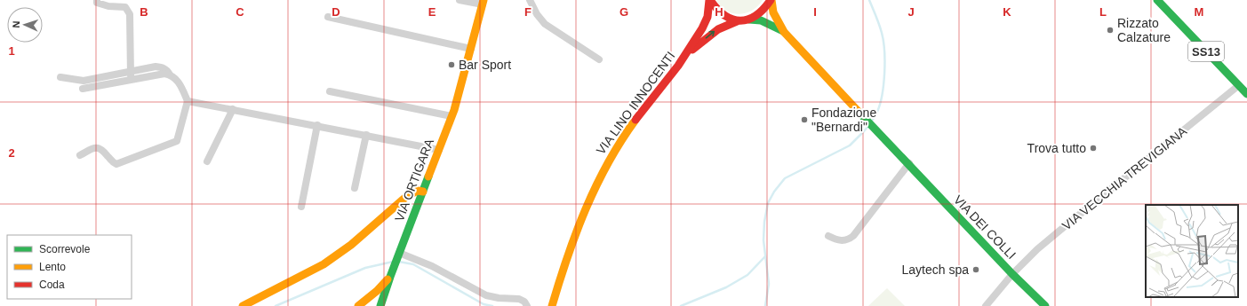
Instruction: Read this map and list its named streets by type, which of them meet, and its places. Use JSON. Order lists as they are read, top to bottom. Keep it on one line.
{"streets":{"street":["SS13","VIA LINO INNOCENTI","VIA VECCHIA TREVIGIANA","VIA ORTIGARA","VIA DEI COLLI"]},"crossings":[["SS13","VIA VECCHIA TREVIGIANA"],["VIA VECCHIA TREVIGIANA","VIA DEI COLLI"]],"places":["Rizzato Calzature","Bar Sport","Fondazione \"Bernardi\"","Trova tutto","Laytech spa"],"legend":["Scorrevole","Lento","Coda"],"north":"left","grid":{"columns":["B","C","D","E","F","G","H","I","J","K","L","M"],"rows":["1","2"]}}
